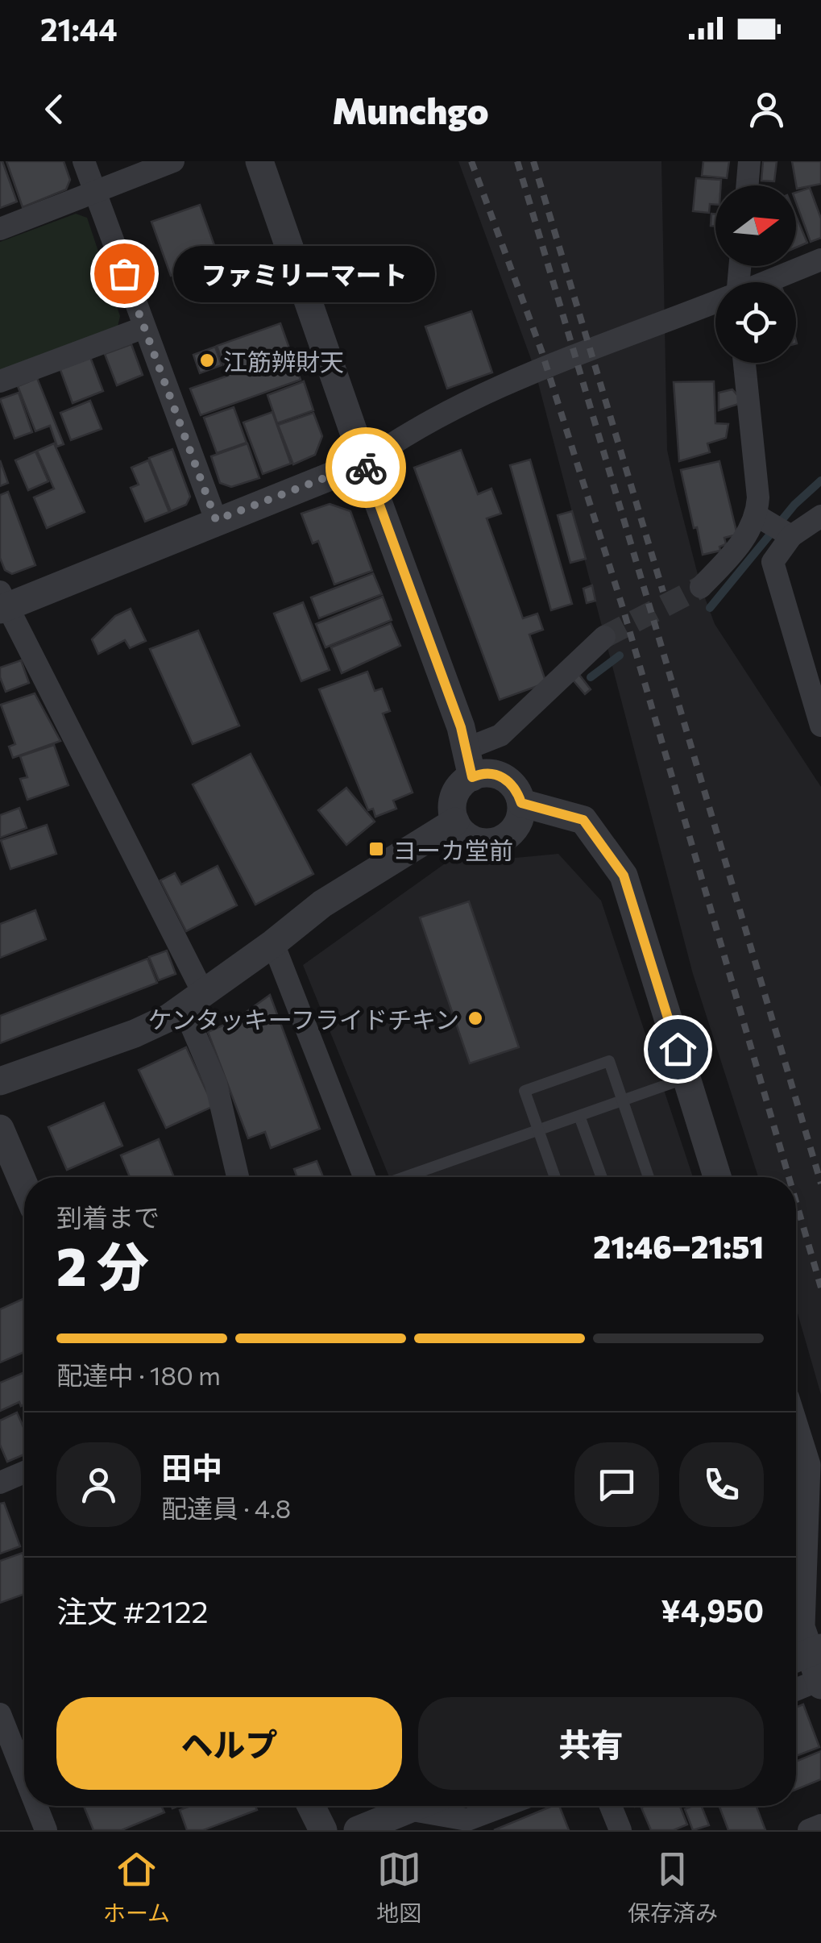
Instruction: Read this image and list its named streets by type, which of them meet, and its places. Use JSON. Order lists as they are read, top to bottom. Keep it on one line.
{"places":{"other":["ファミリーマート","江筋辨財天","ケンタッキーフライドチキン"],"transit":["ヨーカ堂前"]},"north":"right","page":{"status":"21:44","header":"Munchgo","bubble":"ファミリーマート","heading":["2 分","到着まで","21:46–21:51"],"panel":["田中","配達員 · 4.8","注文 #2122","¥4,950"],"bar":"配達中 · 180 m","buttons":["ヘルプ","共有"],"tabs":["ホーム","地図","保存済み"]}}
